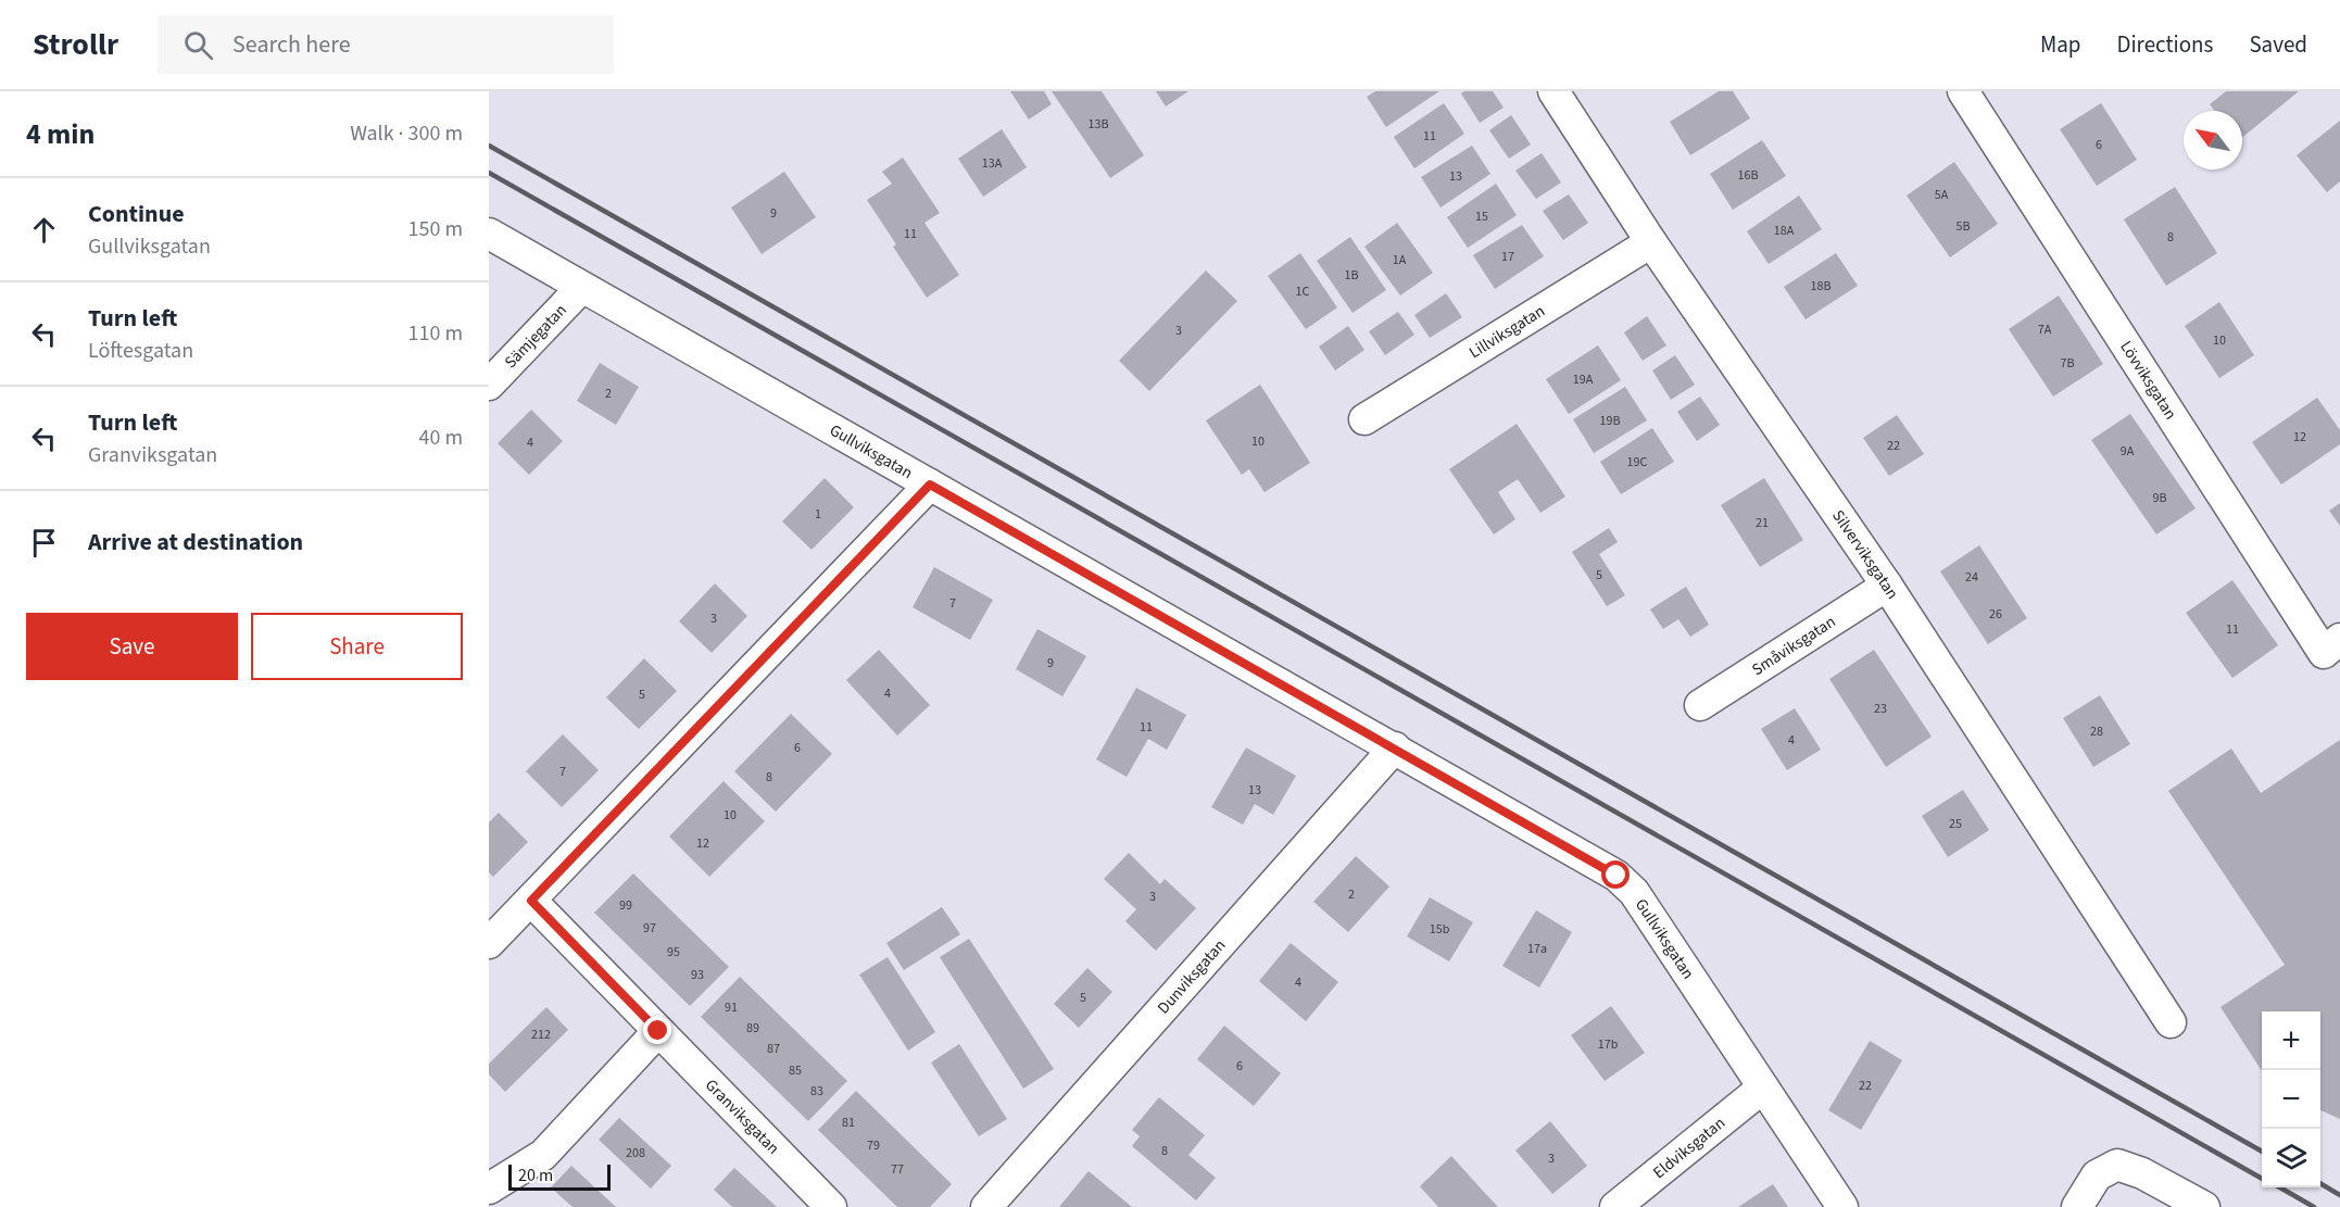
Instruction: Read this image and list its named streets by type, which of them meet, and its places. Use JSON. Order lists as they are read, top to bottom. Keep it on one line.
{"streets":{"street":["Lillviksgatan","Sämjegatan","Lövviksgatan","Gullviksgatan","Silverviksgatan","Småviksgatan","Dunviksgatan","Granviksgatan","Eldviksgatan"]},"crossings":[["Lillviksgatan","Silverviksgatan"],["Sämjegatan","Gullviksgatan"],["Gullviksgatan","Dunviksgatan"],["Gullviksgatan","Eldviksgatan"],["Silverviksgatan","Småviksgatan"]],"house_numbers":["13B","11","6","13A","16B","13","5A","9","15","5B","18A","11","8","17","1A","1B","18B","1C","7A","3","10","7B","19A","2","19B","12","10","4","22","9A","19C","9B","1","21","5","24","7","26","3","11","9","4","5","23","11","28","4","6","7","8","13","10","25","12","2","3","99","97","15b","17a","95","93","4","5","91","89","212","17b","87","6","85","22","83","81","79","8","208","3","77"],"scale_bar":"20 m","north":"top left","page":{"header":"Strollr","search":"Search here","nav":["Map","Directions","Saved"],"heading":["4 min","Walk · 300 m"],"list":[["Continue","Gullviksgatan","150 m"],["Turn left","Löftesgatan","110 m"],["Turn left","Granviksgatan","40 m"],"Arrive at destination"],"buttons":["Save","Share"],"map_buttons":["+","−"],"scale":"20 m"}}
